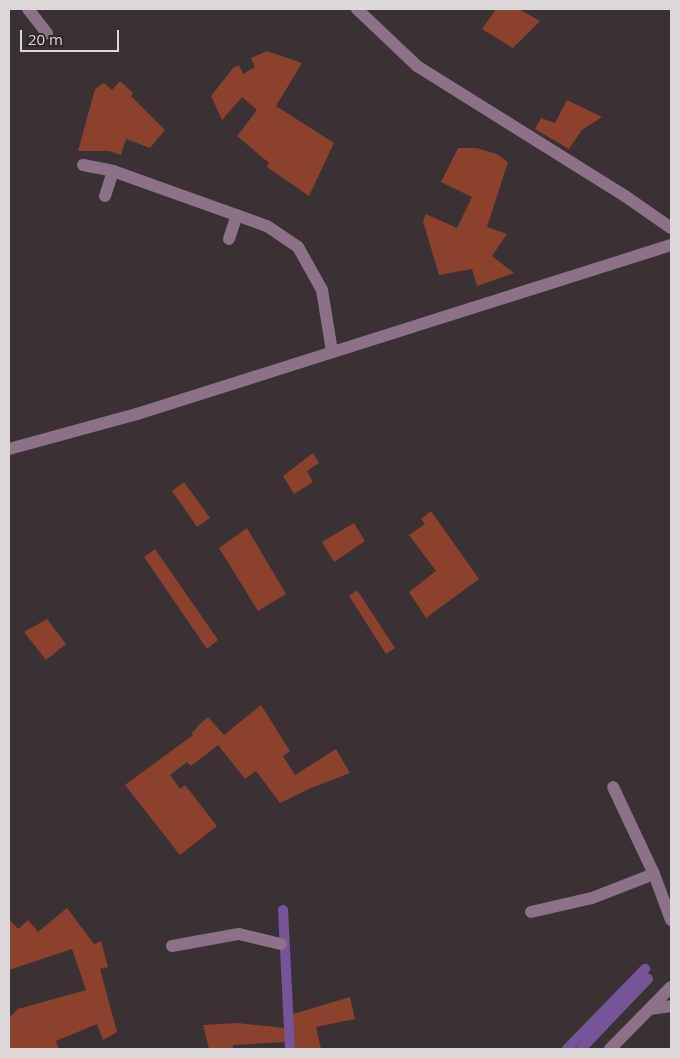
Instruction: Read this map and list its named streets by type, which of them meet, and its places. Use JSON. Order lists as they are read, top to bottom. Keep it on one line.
{"scale_bar":"20 m"}
